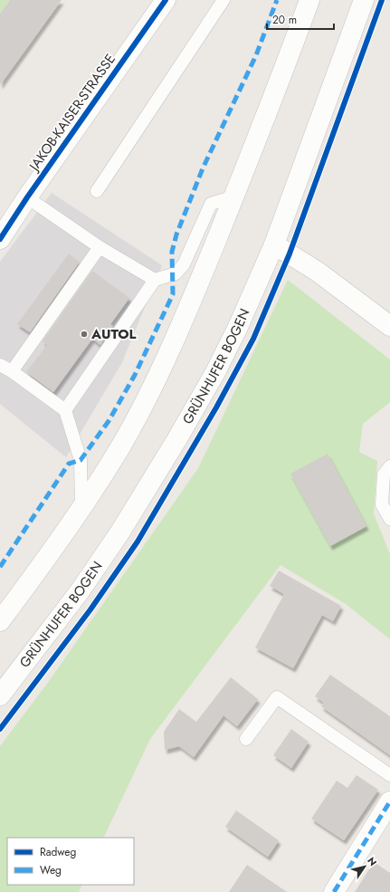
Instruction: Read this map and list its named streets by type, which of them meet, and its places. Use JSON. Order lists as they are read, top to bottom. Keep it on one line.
{"streets":{"main road":["JAKOB-KAISER-STRASSE","GRÜNHUFER BOGEN"]},"places":["AUTOL"],"legend":["Radweg","Weg"],"scale_bar":"20 m","north":"top right"}
